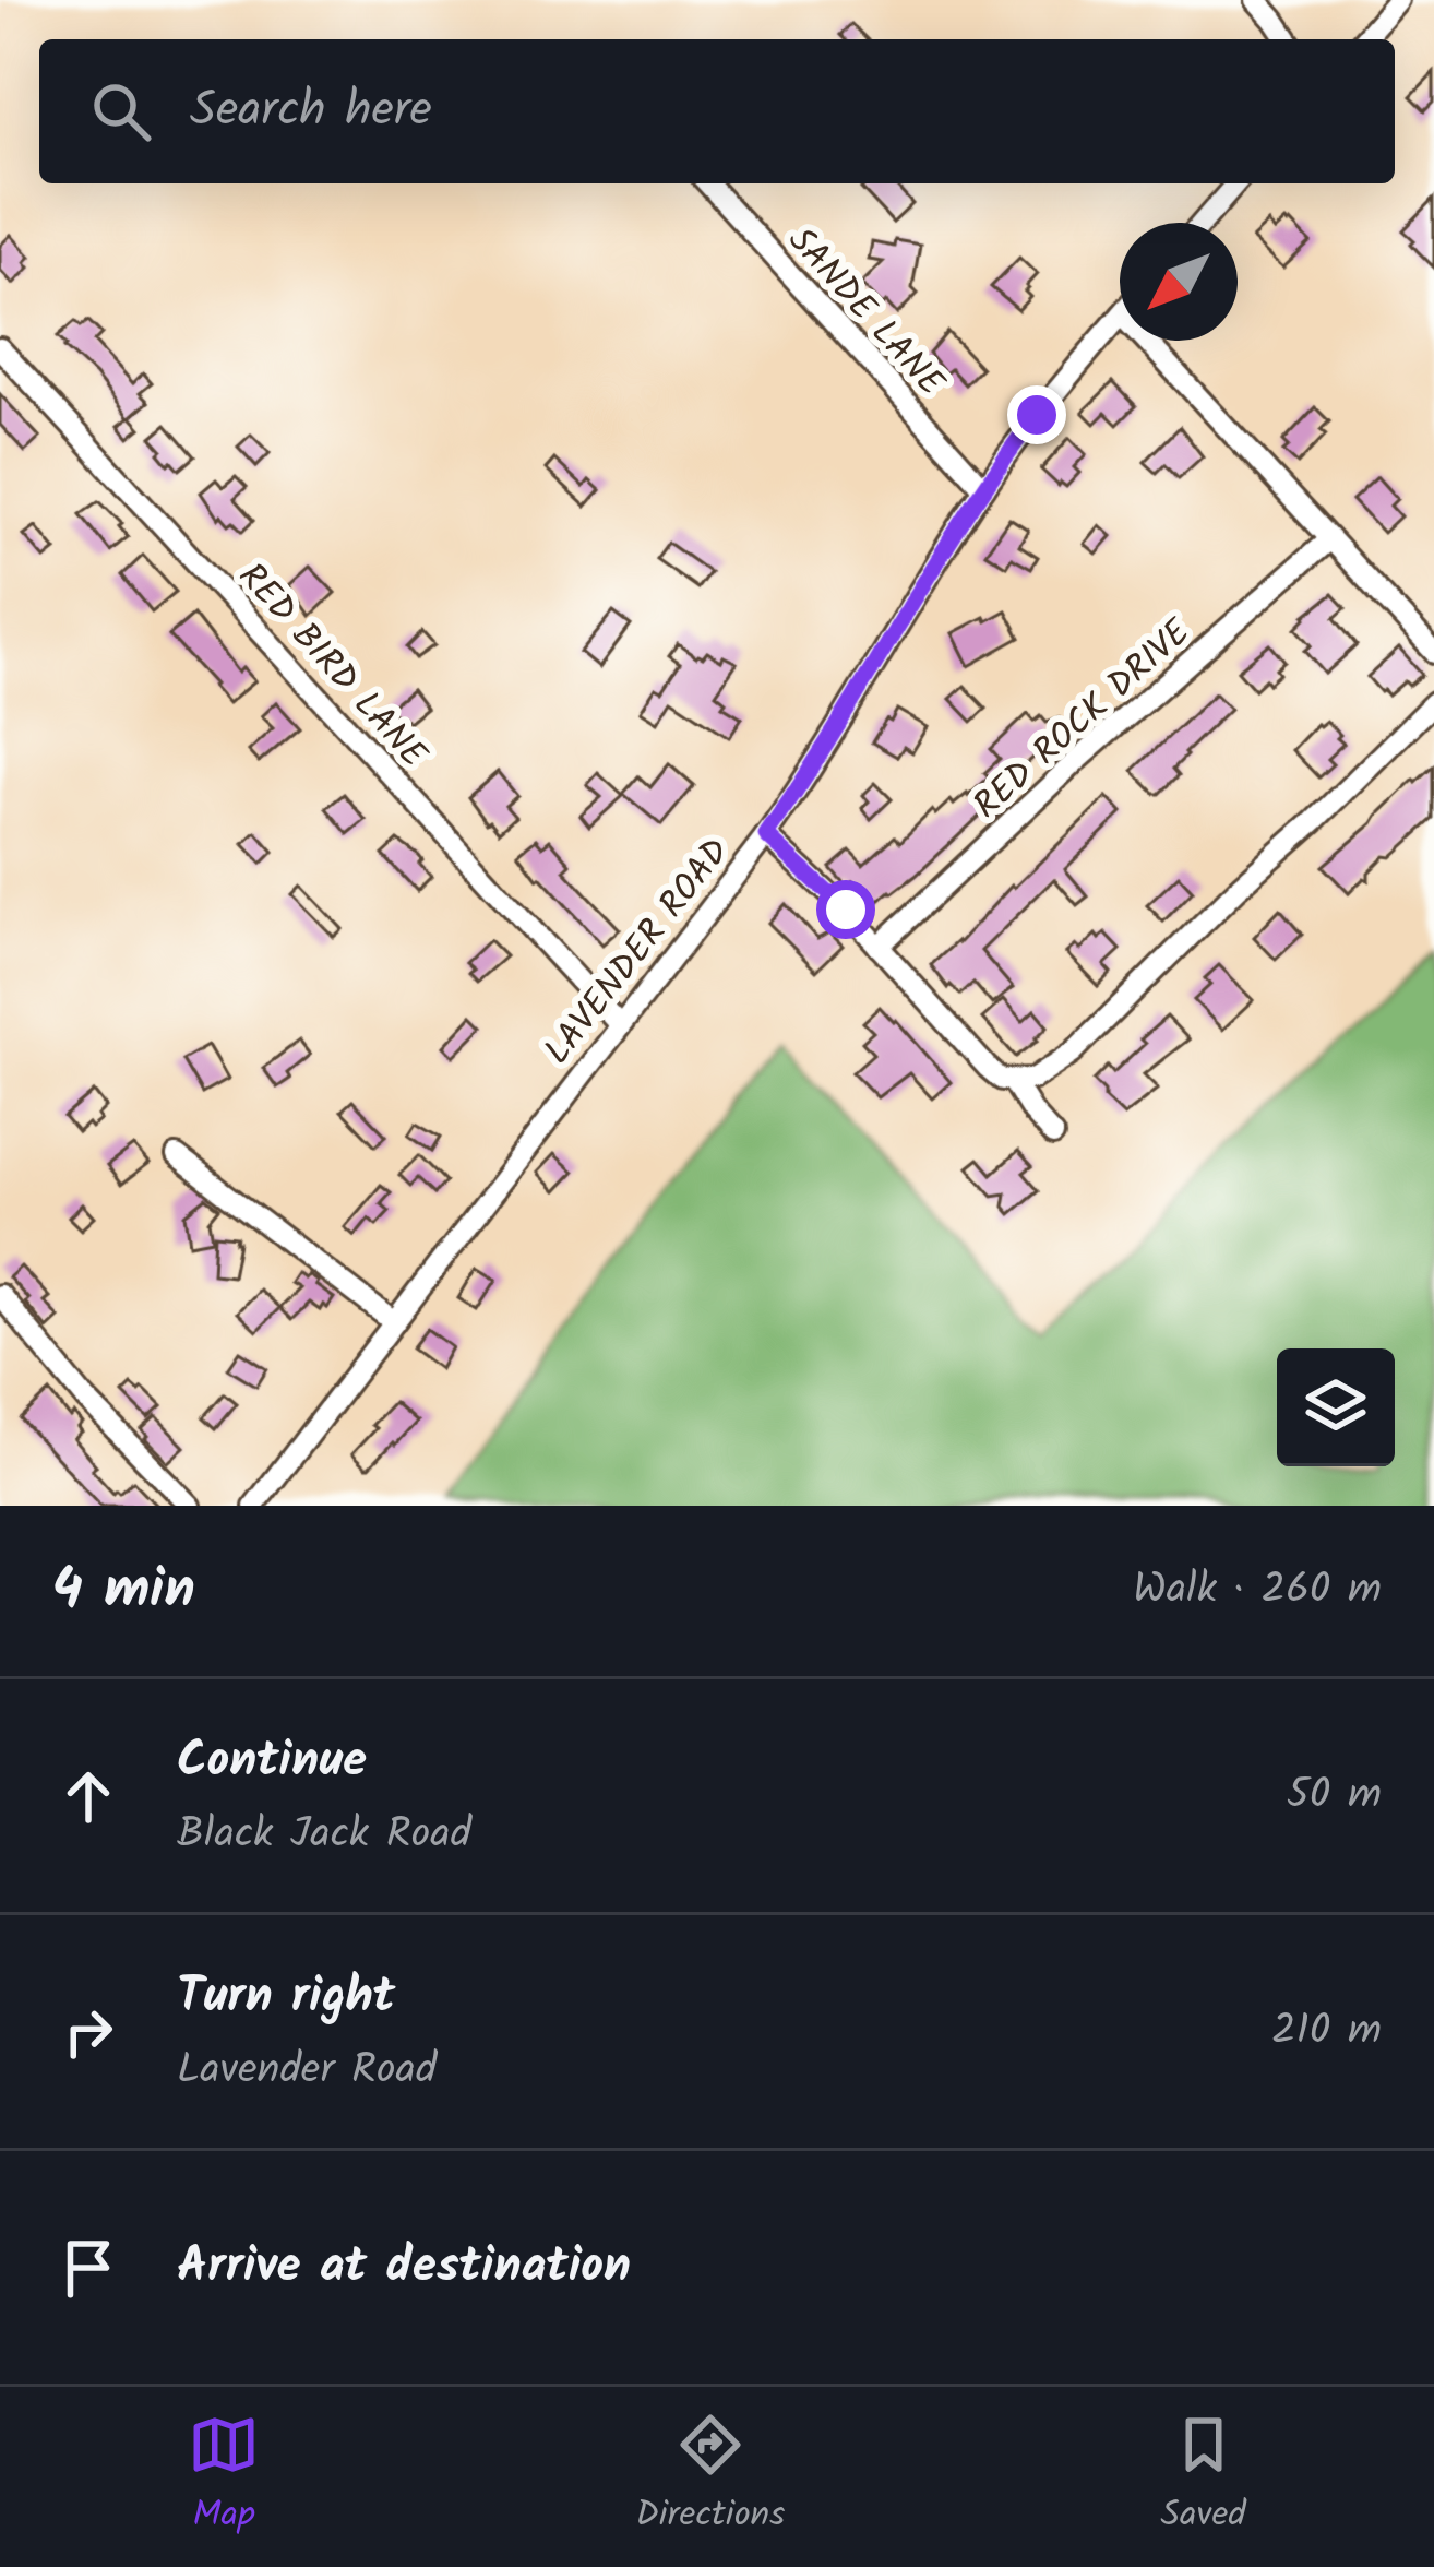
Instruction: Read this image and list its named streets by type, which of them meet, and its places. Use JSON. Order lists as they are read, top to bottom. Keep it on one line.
{"streets":{"street":["SANDE LANE","RED BIRD LANE","RED ROCK DRIVE","LAVENDER ROAD"]},"crossings":[["SANDE LANE","LAVENDER ROAD"],["RED BIRD LANE","LAVENDER ROAD"]],"north":"bottom left","page":{"search":"Search here","heading":["4 min","Walk · 260 m"],"list":[["Continue","Black Jack Road","50 m"],["Turn right","Lavender Road","210 m"],"Arrive at destination"],"nav":["Map","Directions","Saved"]}}
